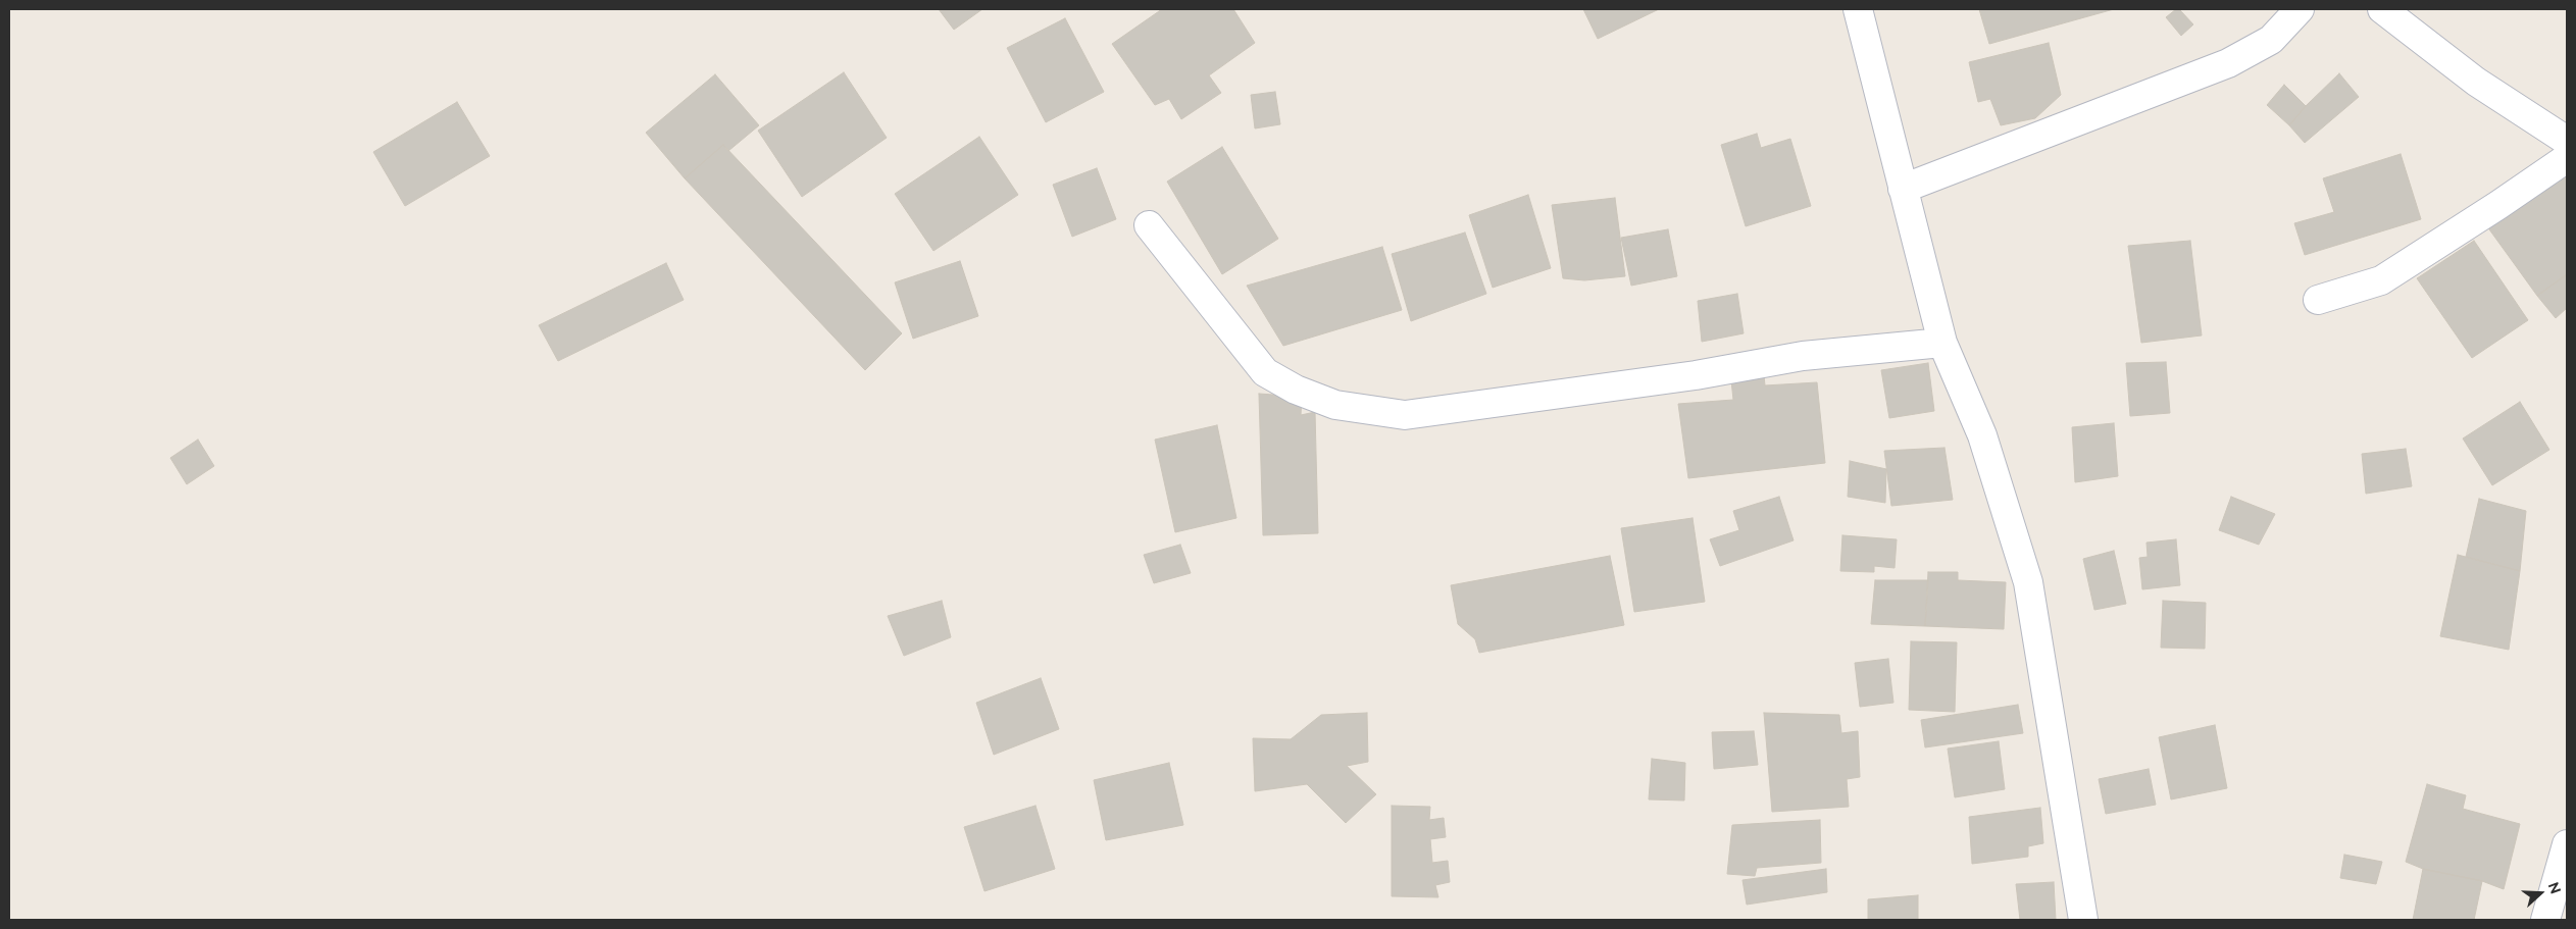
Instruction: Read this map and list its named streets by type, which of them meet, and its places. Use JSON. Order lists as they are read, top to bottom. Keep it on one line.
{"north":"right"}
